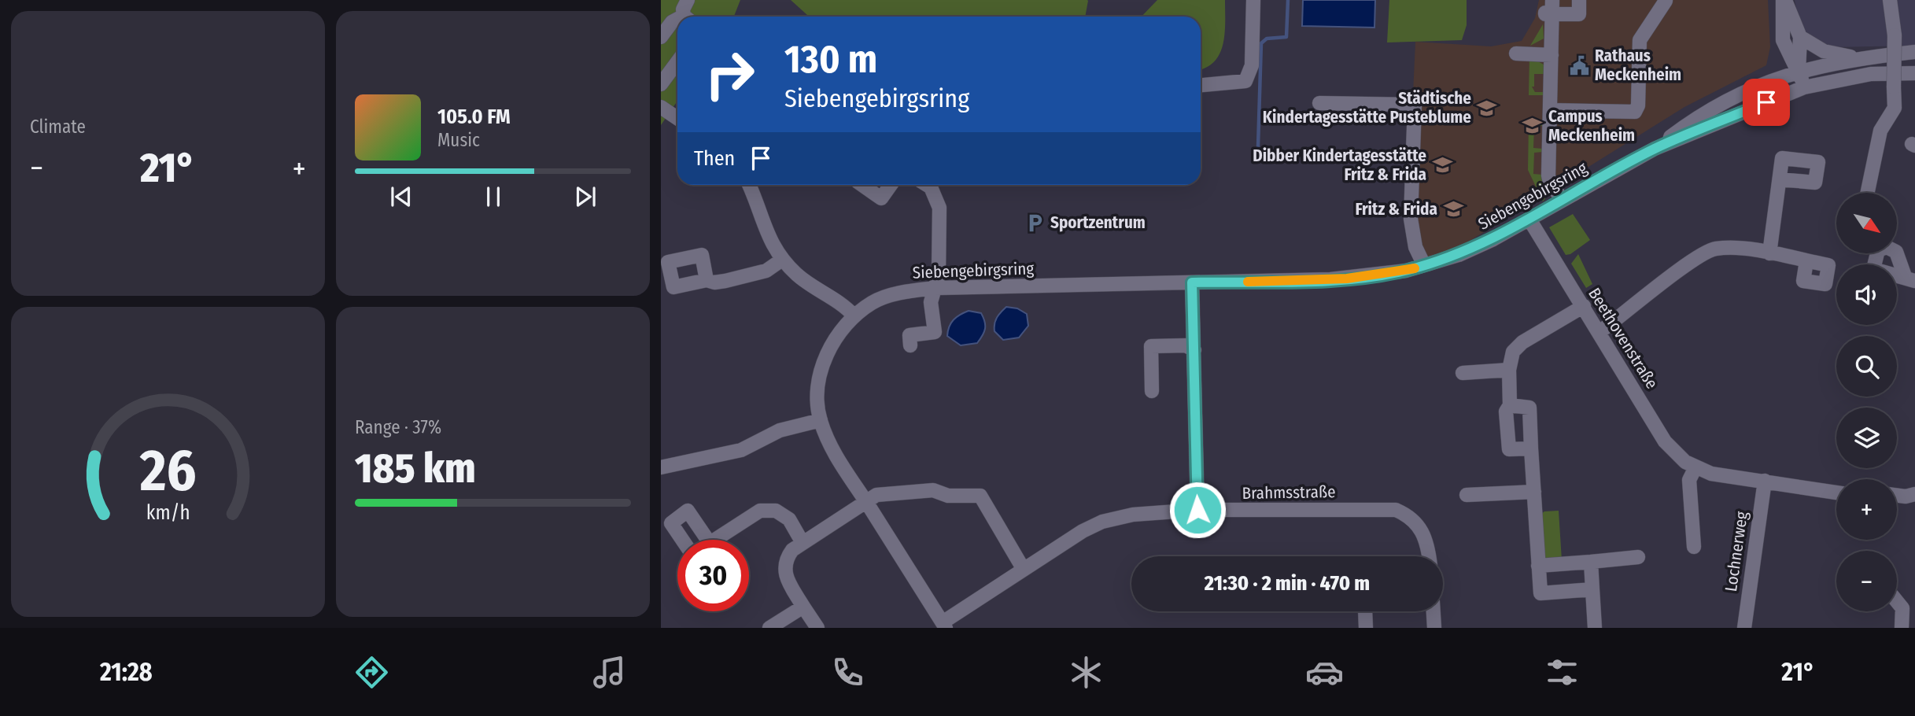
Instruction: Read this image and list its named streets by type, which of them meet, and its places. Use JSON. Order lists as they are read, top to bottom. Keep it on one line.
{"streets":{"street":["Siebengebirgsring","Beethovenstraße","Brahmsstraße","Lochnerweg"]},"crossings":[["Siebengebirgsring","Beethovenstraße"],["Siebengebirgsring","Brahmsstraße"],["Beethovenstraße","Lochnerweg"]],"places":{"public building":["Rathaus Meckenheim"],"school or university":["Städtische Kindertagesstätte Pusteblume","Campus Meckenheim","Dibber Kindertagesstätte Fritz & Frida","Fritz & Frida"],"parking":["Sportzentrum"]},"north":"bottom right","page":{"tile":["Climate",["Range · 37%","185 km"]],"turn":["130 m","Siebengebirgsring"],"song":["105.0 FM","Music"],"then":"Then","heat":["−","21°","+"],"map_buttons":["+","−"],"limit":"30","trip":"21:30 · 2 min · 470 m","tabs":["21:28","21°"],"gauge":["26","km/h"]}}
